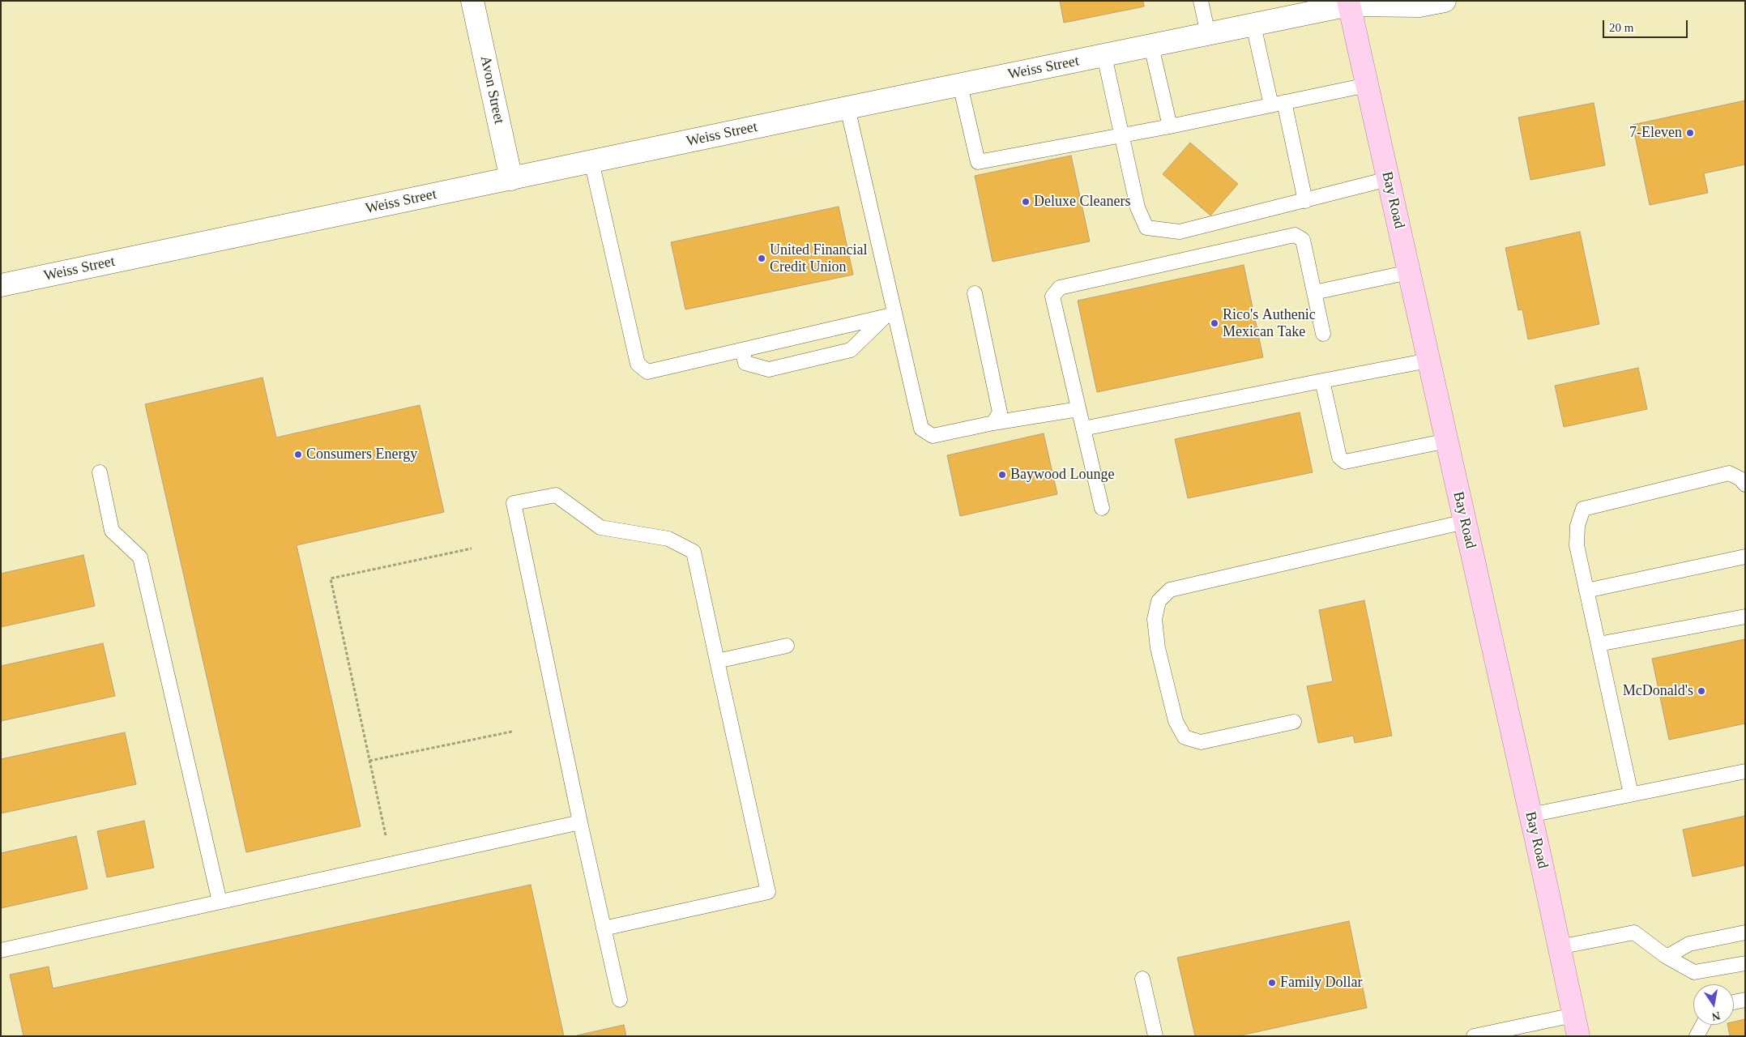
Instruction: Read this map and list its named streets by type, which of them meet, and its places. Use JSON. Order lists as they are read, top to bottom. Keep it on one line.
{"streets":{"main road":["Bay Road"],"street":["Weiss Street","Avon Street"]},"crossings":[["Weiss Street","Avon Street"],["Weiss Street","Bay Road"]],"places":["7-Eleven","Deluxe Cleaners","United Financial Credit Union","Rico's Authenic Mexican Take","Consumers Energy","Baywood Lounge","McDonald's","Family Dollar"],"scale_bar":"20 m","north":"bottom"}
